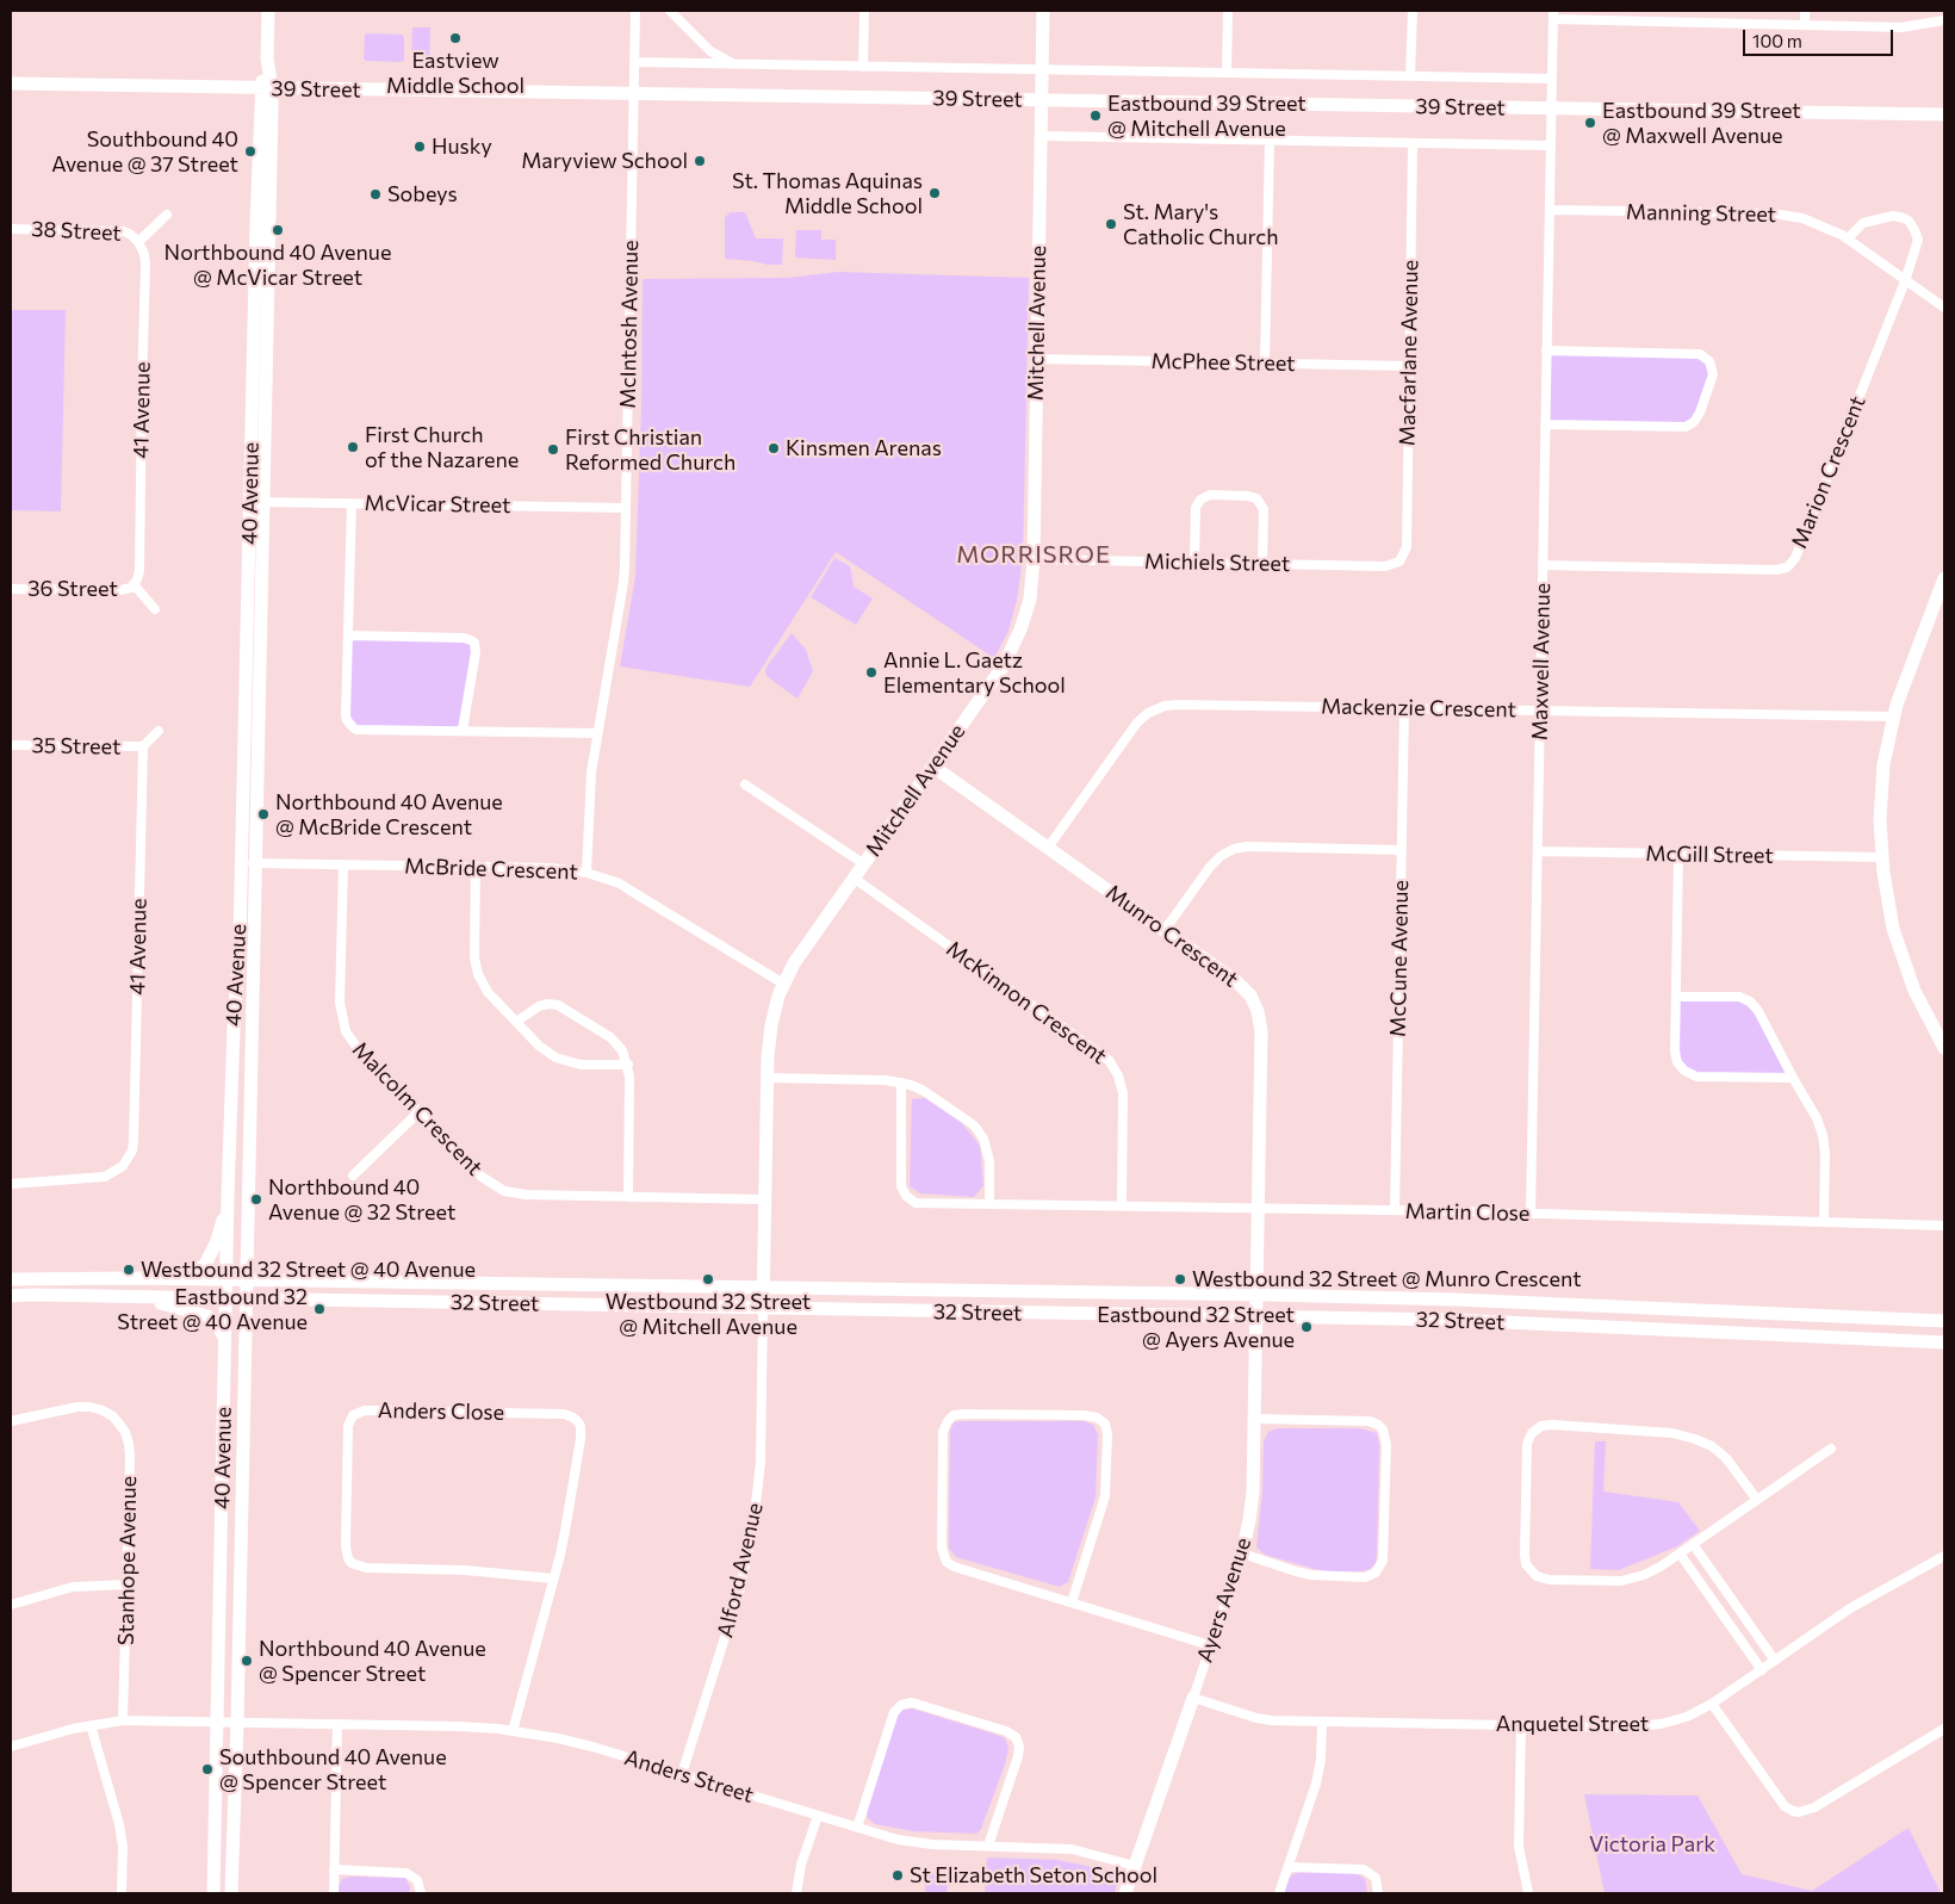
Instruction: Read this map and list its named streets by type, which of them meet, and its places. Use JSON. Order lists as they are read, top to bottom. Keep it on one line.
{"streets":{"main road":["39 Street","Mitchell Avenue","40 Avenue","Munro Crescent","32 Street","Alford Avenue","Ayers Avenue"],"street":["Manning Street","38 Street","McIntosh Avenue","Macfarlane Avenue","McPhee Street","41 Avenue","Marion Crescent","McVicar Street","Michiels Street","36 Street","Maxwell Avenue","Mackenzie Crescent","35 Street","McGill Street","McBride Crescent","McCune Avenue","McKinnon Crescent","Malcolm Crescent","Martin Close","Anders Close","Stanhope Avenue","Anquetel Street","Anders Street"]},"crossings":[["39 Street","Mitchell Avenue"],["39 Street","McIntosh Avenue"],["39 Street","Macfarlane Avenue"],["39 Street","40 Avenue"],["39 Street","Maxwell Avenue"],["Manning Street","Marion Crescent"],["Manning Street","Maxwell Avenue"],["38 Street","41 Avenue"],["Mitchell Avenue","McPhee Street"],["Mitchell Avenue","Michiels Street"],["Mitchell Avenue","McBride Crescent"],["Mitchell Avenue","Munro Crescent"],["Mitchell Avenue","McKinnon Crescent"],["Mitchell Avenue","Malcolm Crescent"],["Mitchell Avenue","32 Street"],["Mitchell Avenue","Alford Avenue"],["McIntosh Avenue","McVicar Street"],["McIntosh Avenue","McBride Crescent"],["Macfarlane Avenue","McPhee Street"],["Macfarlane Avenue","Michiels Street"],["41 Avenue","36 Street"],["41 Avenue","35 Street"],["Marion Crescent","Maxwell Avenue"],["40 Avenue","McVicar Street"],["40 Avenue","McBride Crescent"],["40 Avenue","32 Street"],["40 Avenue","Anders Street"],["Maxwell Avenue","Mackenzie Crescent"],["Maxwell Avenue","McGill Street"],["Maxwell Avenue","Martin Close"],["Mackenzie Crescent","Munro Crescent"],["Mackenzie Crescent","McCune Avenue"],["McBride Crescent","Malcolm Crescent"],["Munro Crescent","Martin Close"],["Munro Crescent","32 Street"],["Munro Crescent","Ayers Avenue"],["McCune Avenue","Martin Close"],["McKinnon Crescent","Martin Close"],["32 Street","Alford Avenue"],["32 Street","Ayers Avenue"],["Anders Close","Anders Street"],["Stanhope Avenue","Anders Street"],["Alford Avenue","Anders Street"],["Ayers Avenue","Anquetel Street"],["Ayers Avenue","Anders Street"]],"districts":["MORRISROE"],"parks":["Victoria Park"],"places":["Eastview Middle School","Eastbound 39 Street @ Mitchell Avenue","Eastbound 39 Street @ Maxwell Avenue","Husky","Southbound 40 Avenue @ 37 Street","Maryview School","St. Thomas Aquinas Middle School","Sobeys","St. Mary's Catholic Church","Northbound 40 Avenue @ McVicar Street","First Church of the Nazarene","Kinsmen Arenas","First Christian Reformed Church","Annie L. Gaetz Elementary School","Northbound 40 Avenue @ McBride Crescent","Northbound 40 Avenue @ 32 Street","Westbound 32 Street @ 40 Avenue","Westbound 32 Street @ Mitchell Avenue","Westbound 32 Street @ Munro Crescent","Eastbound 32 Street @ 40 Avenue","Eastbound 32 Street @ Ayers Avenue","Northbound 40 Avenue @ Spencer Street","Southbound 40 Avenue @ Spencer Street","St Elizabeth Seton School"],"scale_bar":"100 m"}
